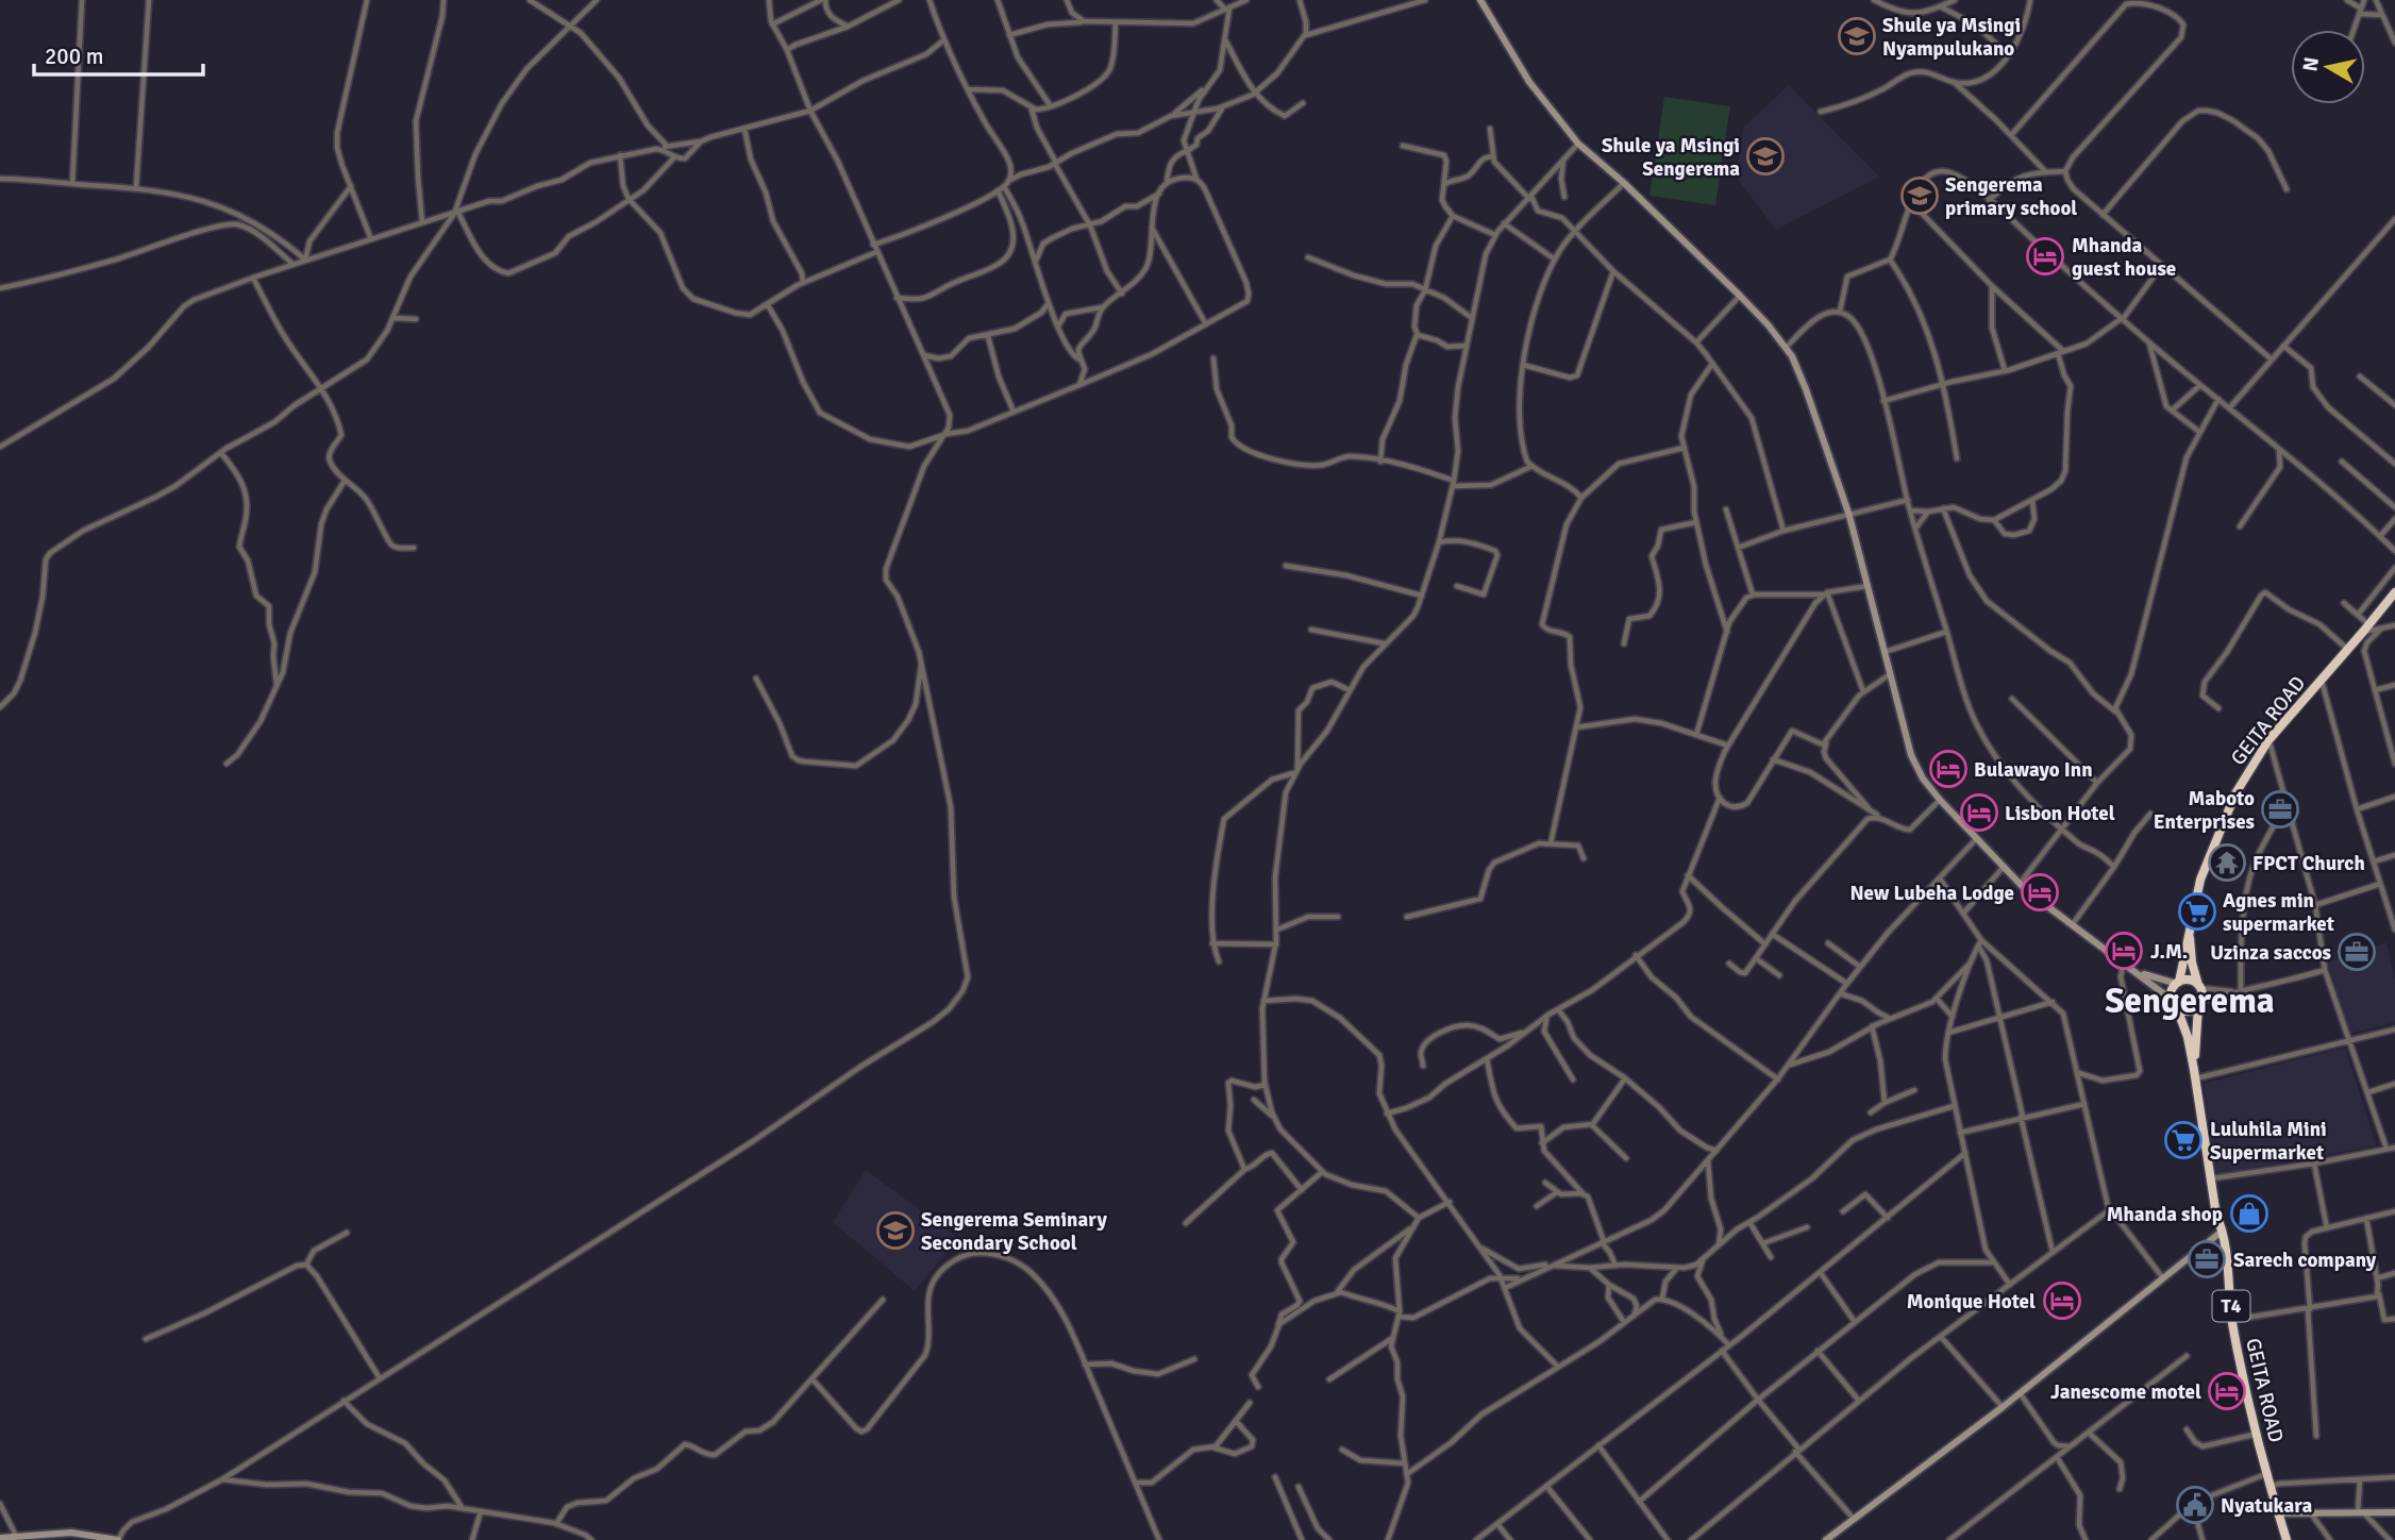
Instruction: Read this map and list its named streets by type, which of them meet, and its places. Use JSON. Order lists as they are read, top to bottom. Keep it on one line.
{"streets":{"highway":["GEITA ROAD","T4"]},"districts":["Sengerema"],"places":{"school or university":["Shule ya Msingi Nyampulukano","Shule ya Msingi Sengerema","Sengerema primary school","Sengerema Seminary Secondary School"],"hotel":["Mhanda guest house","Bulawayo Inn","Lisbon Hotel","New Lubeha Lodge","J.M.","Monique Hotel","Janescome motel"],"office":["Maboto Enterprises","Uzinza saccos","Sarech company"],"temple":["FPCT Church"],"supermarket":["Agnes min supermarket","Luluhila Mini Supermarket"],"shop":["Mhanda shop"],"public building":["Nyatukara"]},"scale_bar":"200 m","north":"left"}
